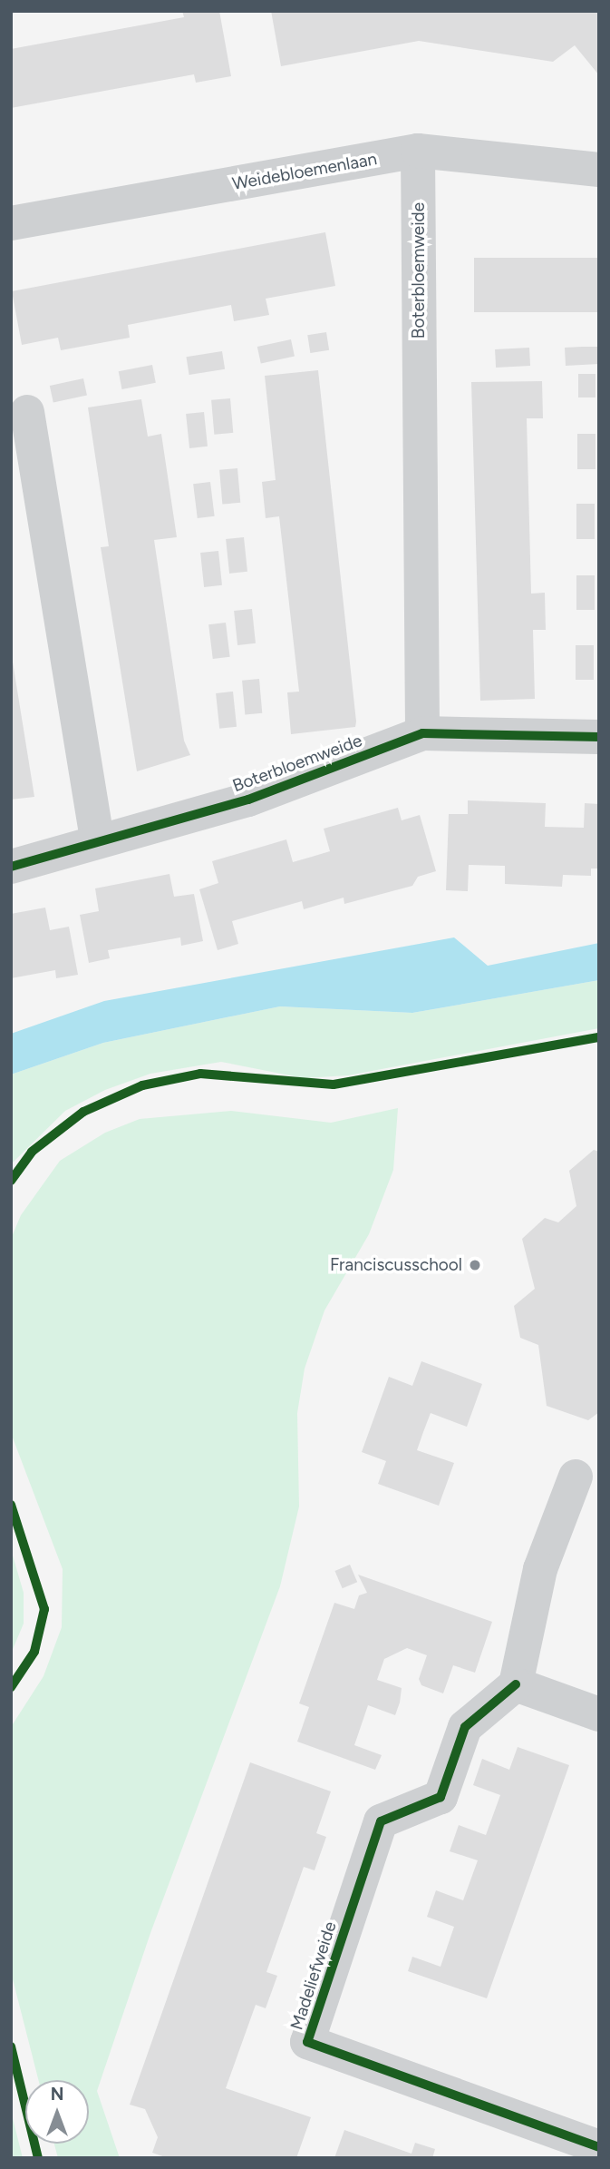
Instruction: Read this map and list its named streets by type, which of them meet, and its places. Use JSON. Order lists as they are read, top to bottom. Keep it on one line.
{"streets":{"street":["Weidebloemenlaan","Boterbloemweide","Madeliefweide"]},"crossings":[["Weidebloemenlaan","Boterbloemweide"]],"places":["Franciscusschool"],"north":"top"}
